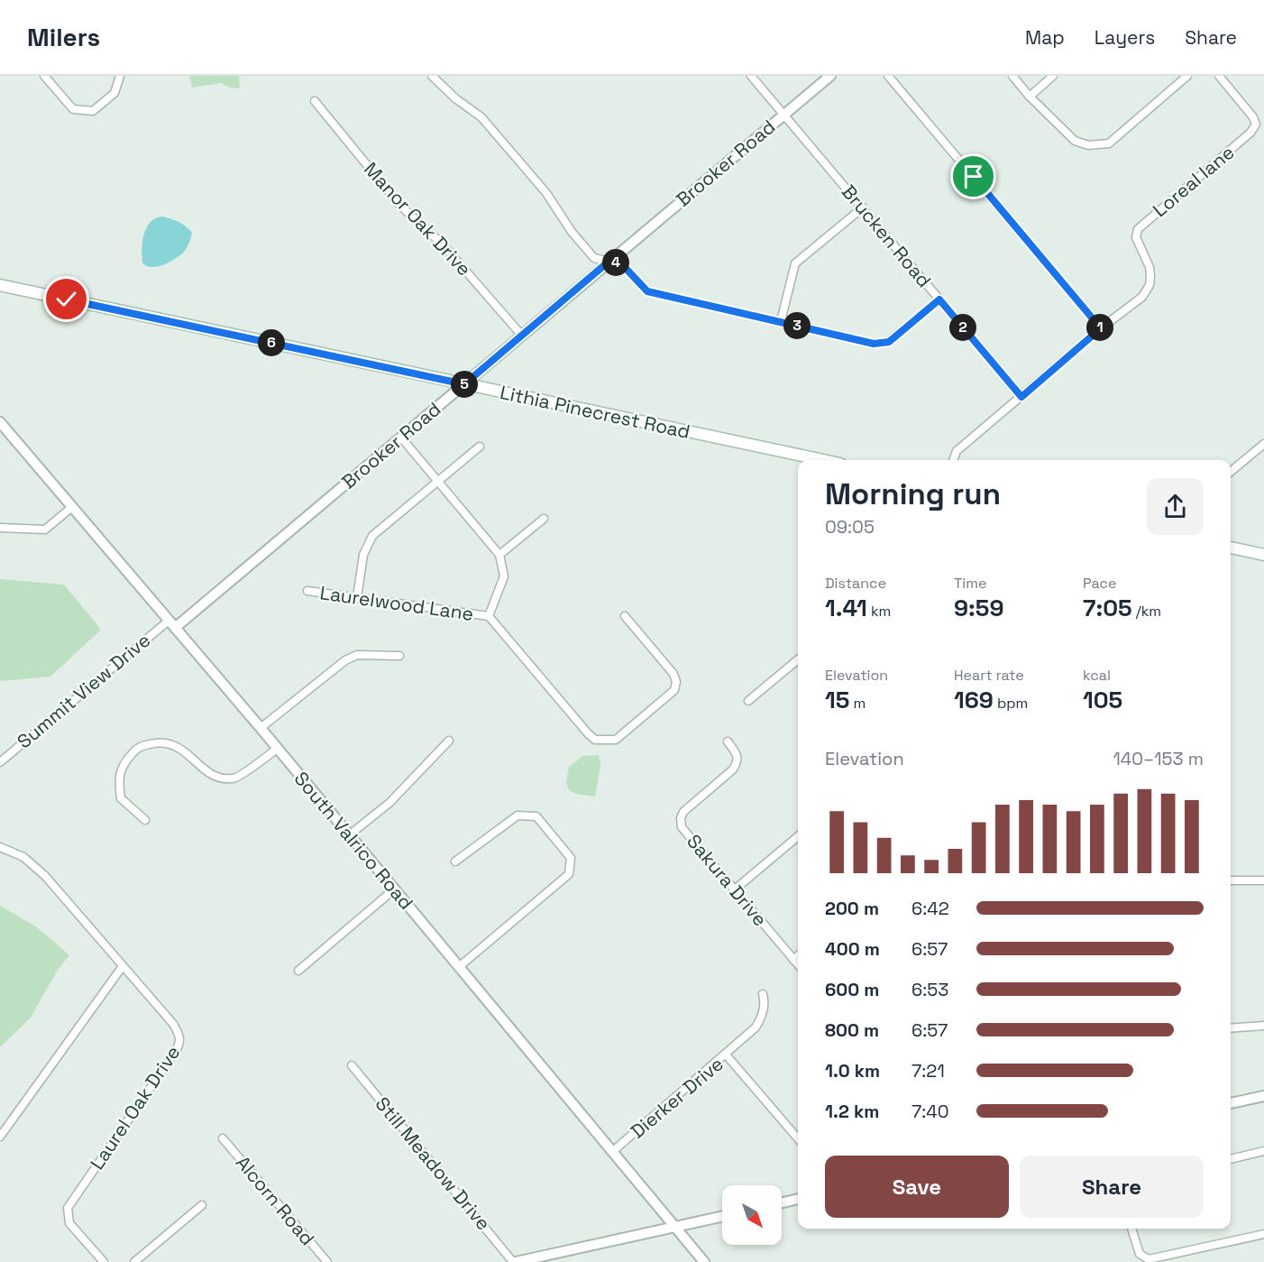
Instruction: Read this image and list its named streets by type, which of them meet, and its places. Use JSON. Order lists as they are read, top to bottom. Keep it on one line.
{"streets":{"main road":["Lithia Pinecrest Road"],"street":["Brooker Road","Loreal lane","Manor Oak Drive","Brucken Road","Laurelwood Lane","Summit View Drive","South Valrico Road","Sakura Drive","Dierker Drive","Laurel Oak Drive","Still Meadow Drive","Alcorn Road"]},"crossings":[["Brooker Road","Manor Oak Drive"],["Brooker Road","Brucken Road"],["Brooker Road","Lithia Pinecrest Road"],["Brooker Road","Summit View Drive"],["Brooker Road","South Valrico Road"],["Summit View Drive","South Valrico Road"],["South Valrico Road","Dierker Drive"]],"north":"bottom right","page":{"header":"Milers","nav":["Map","Layers","Share"],"pins":["4","3","1","2","6","5"],"heading":["Morning run","09:05"],"stats":[["Distance","1.41 km"],["Time","9:59"],["Pace","7:05 /km"],["Elevation","15 m"],["Heart rate","169 bpm"],["kcal","105"]],"chart":["Elevation","140–153 m"],"list":[{"name":"200 m","note":"6:42"},{"name":"400 m","note":"6:57"},{"name":"600 m","note":"6:53"},{"name":"800 m","note":"6:57"},{"name":"1.0 km","note":"7:21"},{"name":"1.2 km","note":"7:40"}],"buttons":["Save","Share"]}}
